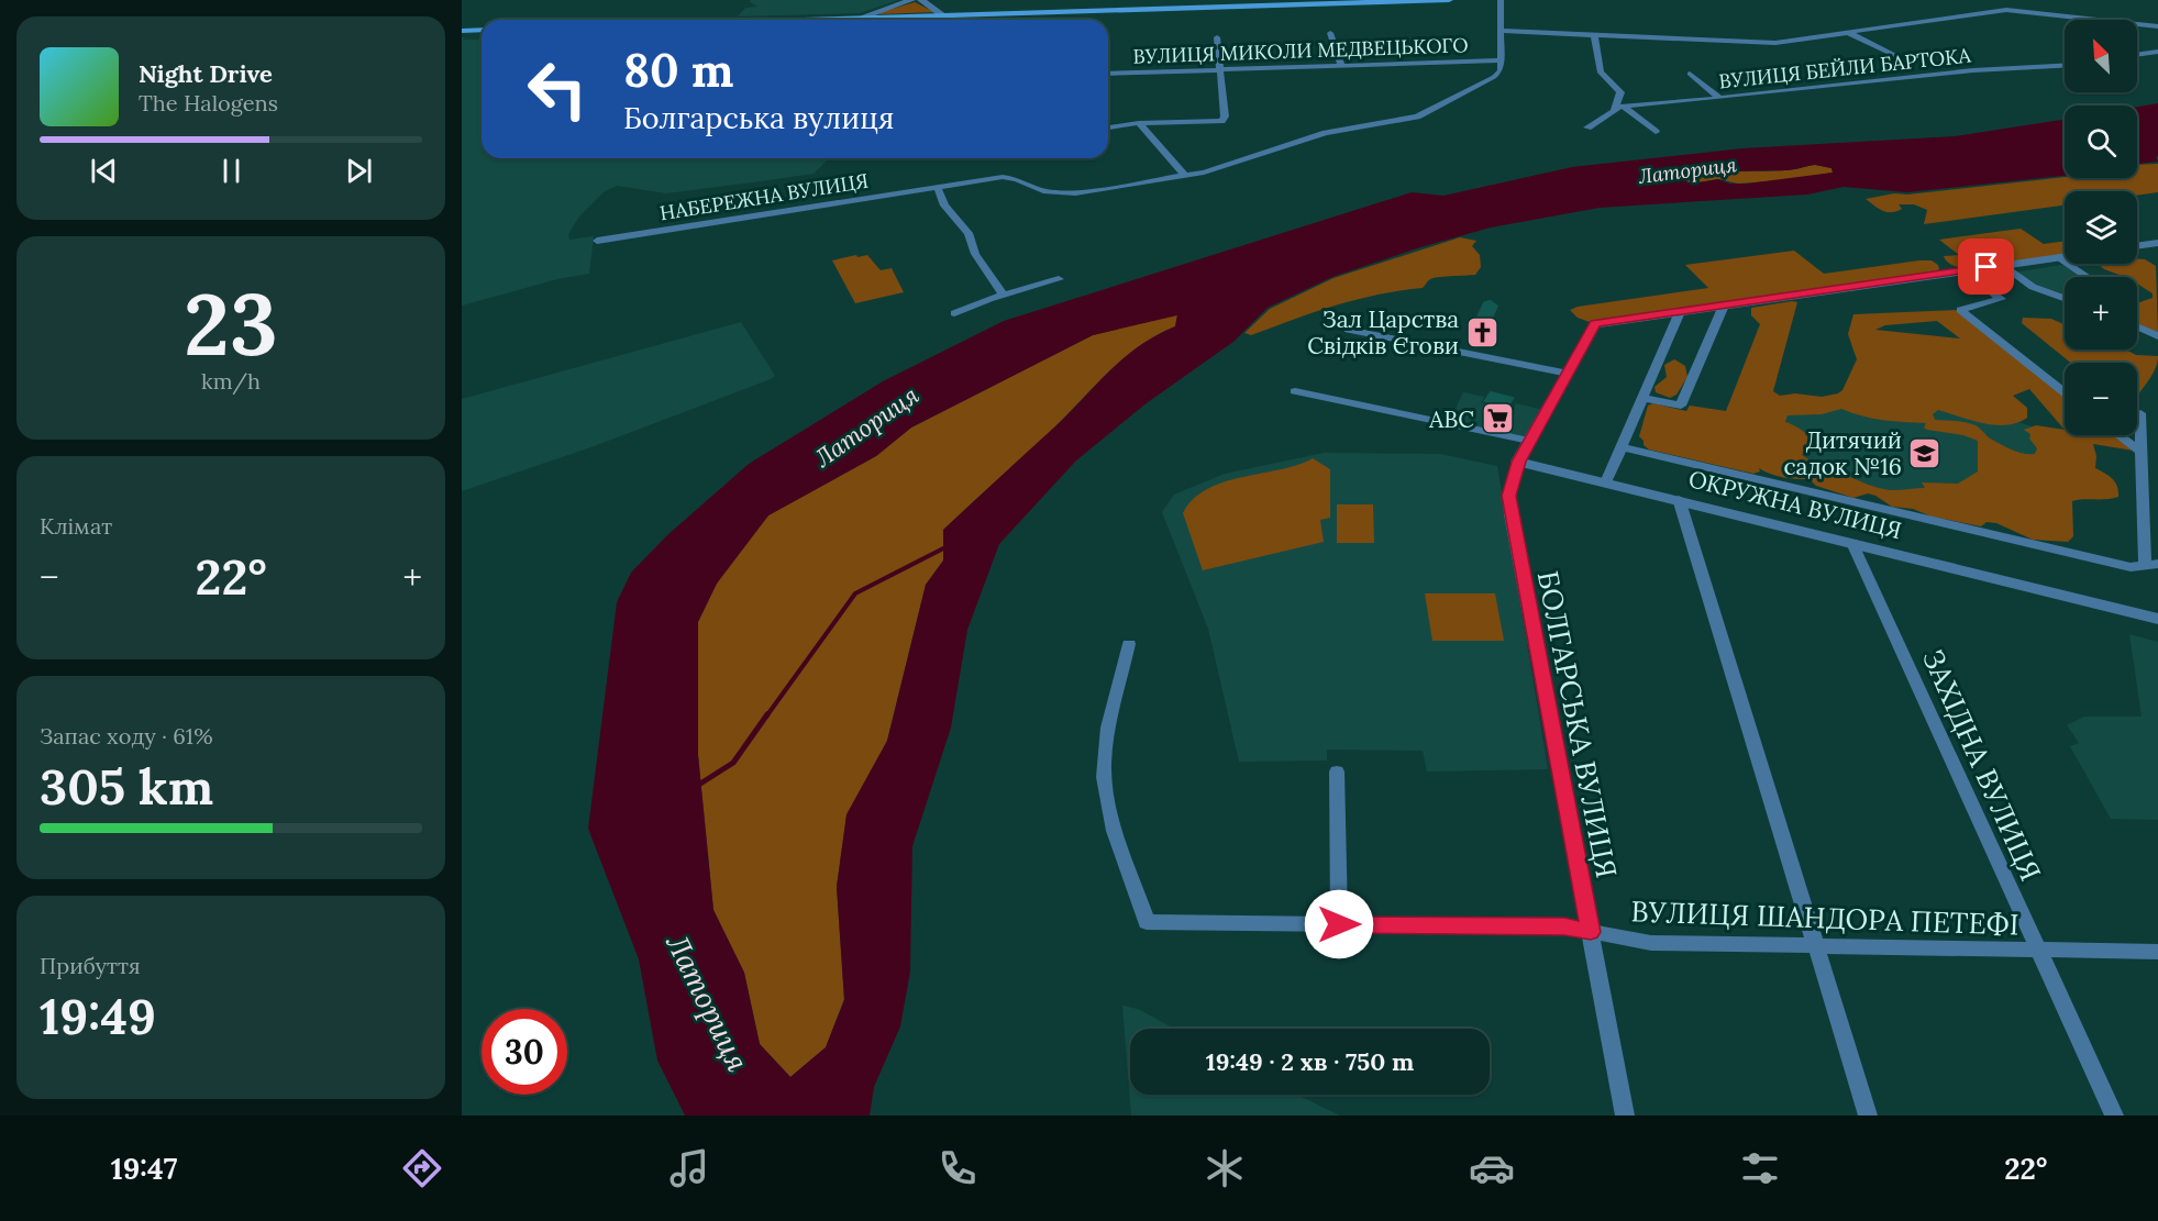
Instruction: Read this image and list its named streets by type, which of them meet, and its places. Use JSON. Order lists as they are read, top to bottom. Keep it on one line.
{"streets":{"street":["ВУЛИЦЯ МИКОЛИ МЕДВЕЦЬКОГО","ВУЛИЦЯ БЕЙЛИ БАРТОКА","НАБЕРЕЖНА ВУЛИЦЯ","ОКРУЖНА ВУЛИЦЯ","БОЛГАРСЬКА ВУЛИЦЯ","ЗАХІДНА ВУЛИЦЯ","ВУЛИЦЯ ШАНДОРА ПЕТЕФІ"]},"crossings":[["ВУЛИЦЯ МИКОЛИ МЕДВЕЦЬКОГО","НАБЕРЕЖНА ВУЛИЦЯ"],["ОКРУЖНА ВУЛИЦЯ","БОЛГАРСЬКА ВУЛИЦЯ"],["ОКРУЖНА ВУЛИЦЯ","ЗАХІДНА ВУЛИЦЯ"],["БОЛГАРСЬКА ВУЛИЦЯ","ВУЛИЦЯ ШАНДОРА ПЕТЕФІ"],["ЗАХІДНА ВУЛИЦЯ","ВУЛИЦЯ ШАНДОРА ПЕТЕФІ"]],"water":["Латориця"],"places":{"church":["Зал Царства Свідків Єгови"],"supermarket":["ABC"],"school or university":["Дитячий садок №16"]},"north":"top left","page":{"map_buttons":["+","−"],"turn":["80 m","Болгарська вулиця"],"song":["Night Drive","The Halogens"],"tile":[["23","km/h"],"Клімат",["Запас ходу · 61%","305 km"],["Прибуття","19:49"]],"heat":["−","22°","+"],"limit":"30","trip":"19:49 · 2 хв · 750 m","tabs":["19:47","22°"]}}
